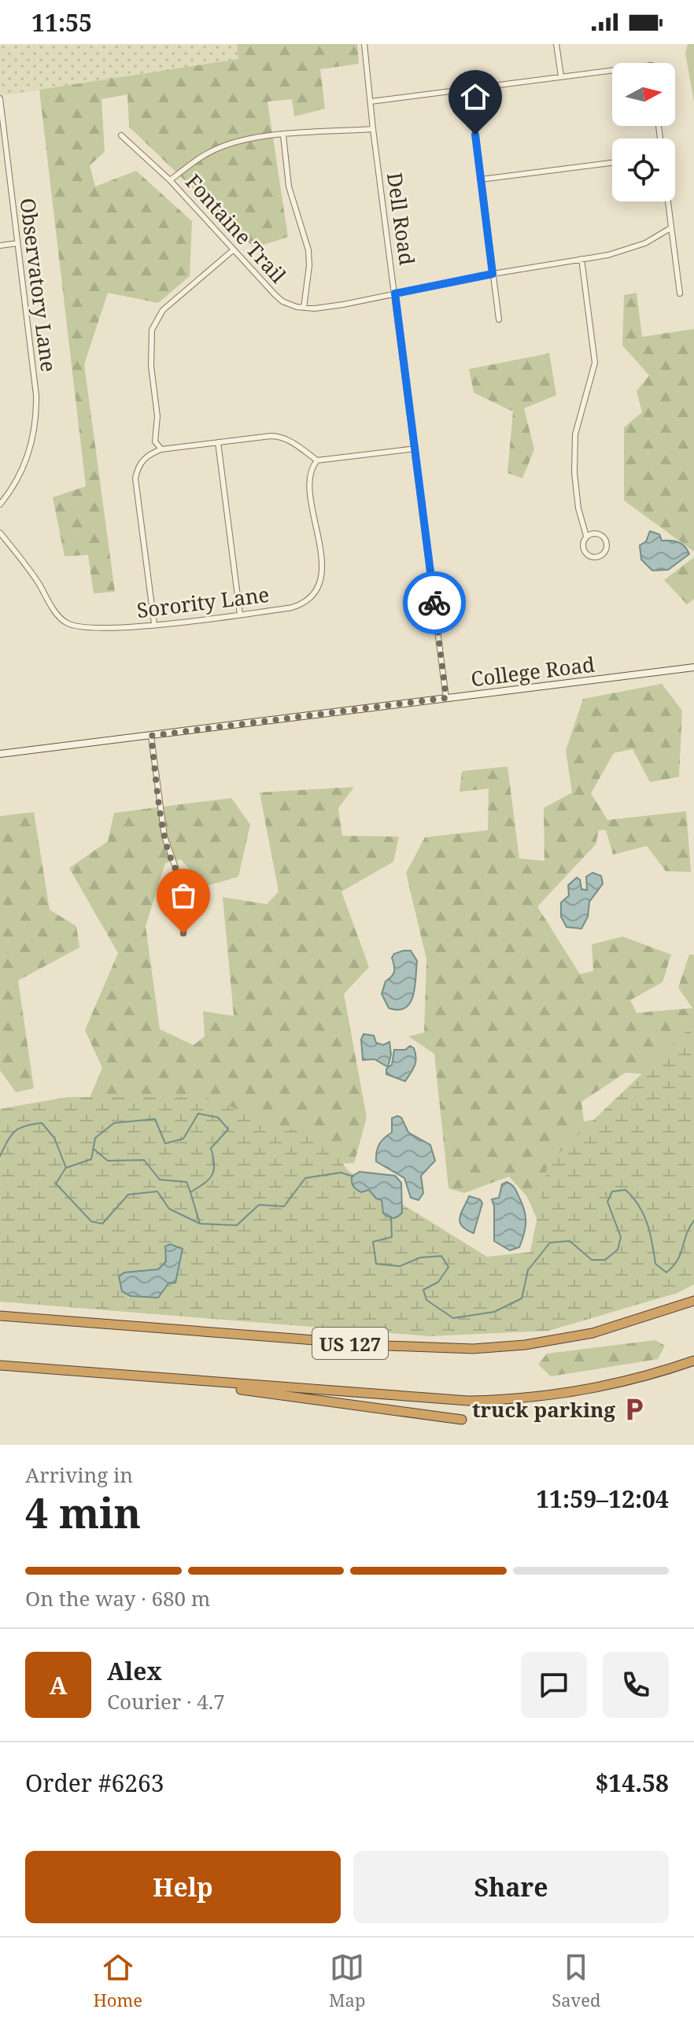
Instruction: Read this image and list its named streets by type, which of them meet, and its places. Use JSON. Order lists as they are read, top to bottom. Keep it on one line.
{"streets":{"highway":["US 127"],"street":["Dell Road","Fontaine Trail","Observatory Lane","Sorority Lane","College Road"]},"crossings":[["Dell Road","Fontaine Trail"],["Dell Road","College Road"]],"places":{"parking":["truck parking"]},"north":"right","page":{"status":"11:55","heading":["4 min","Arriving in","11:59–12:04"],"panel":["Alex","Courier · 4.7","Order #6263","$14.58"],"bar":"On the way · 680 m","round":"A","buttons":["Help","Share"],"tabs":["Home","Map","Saved"]}}
